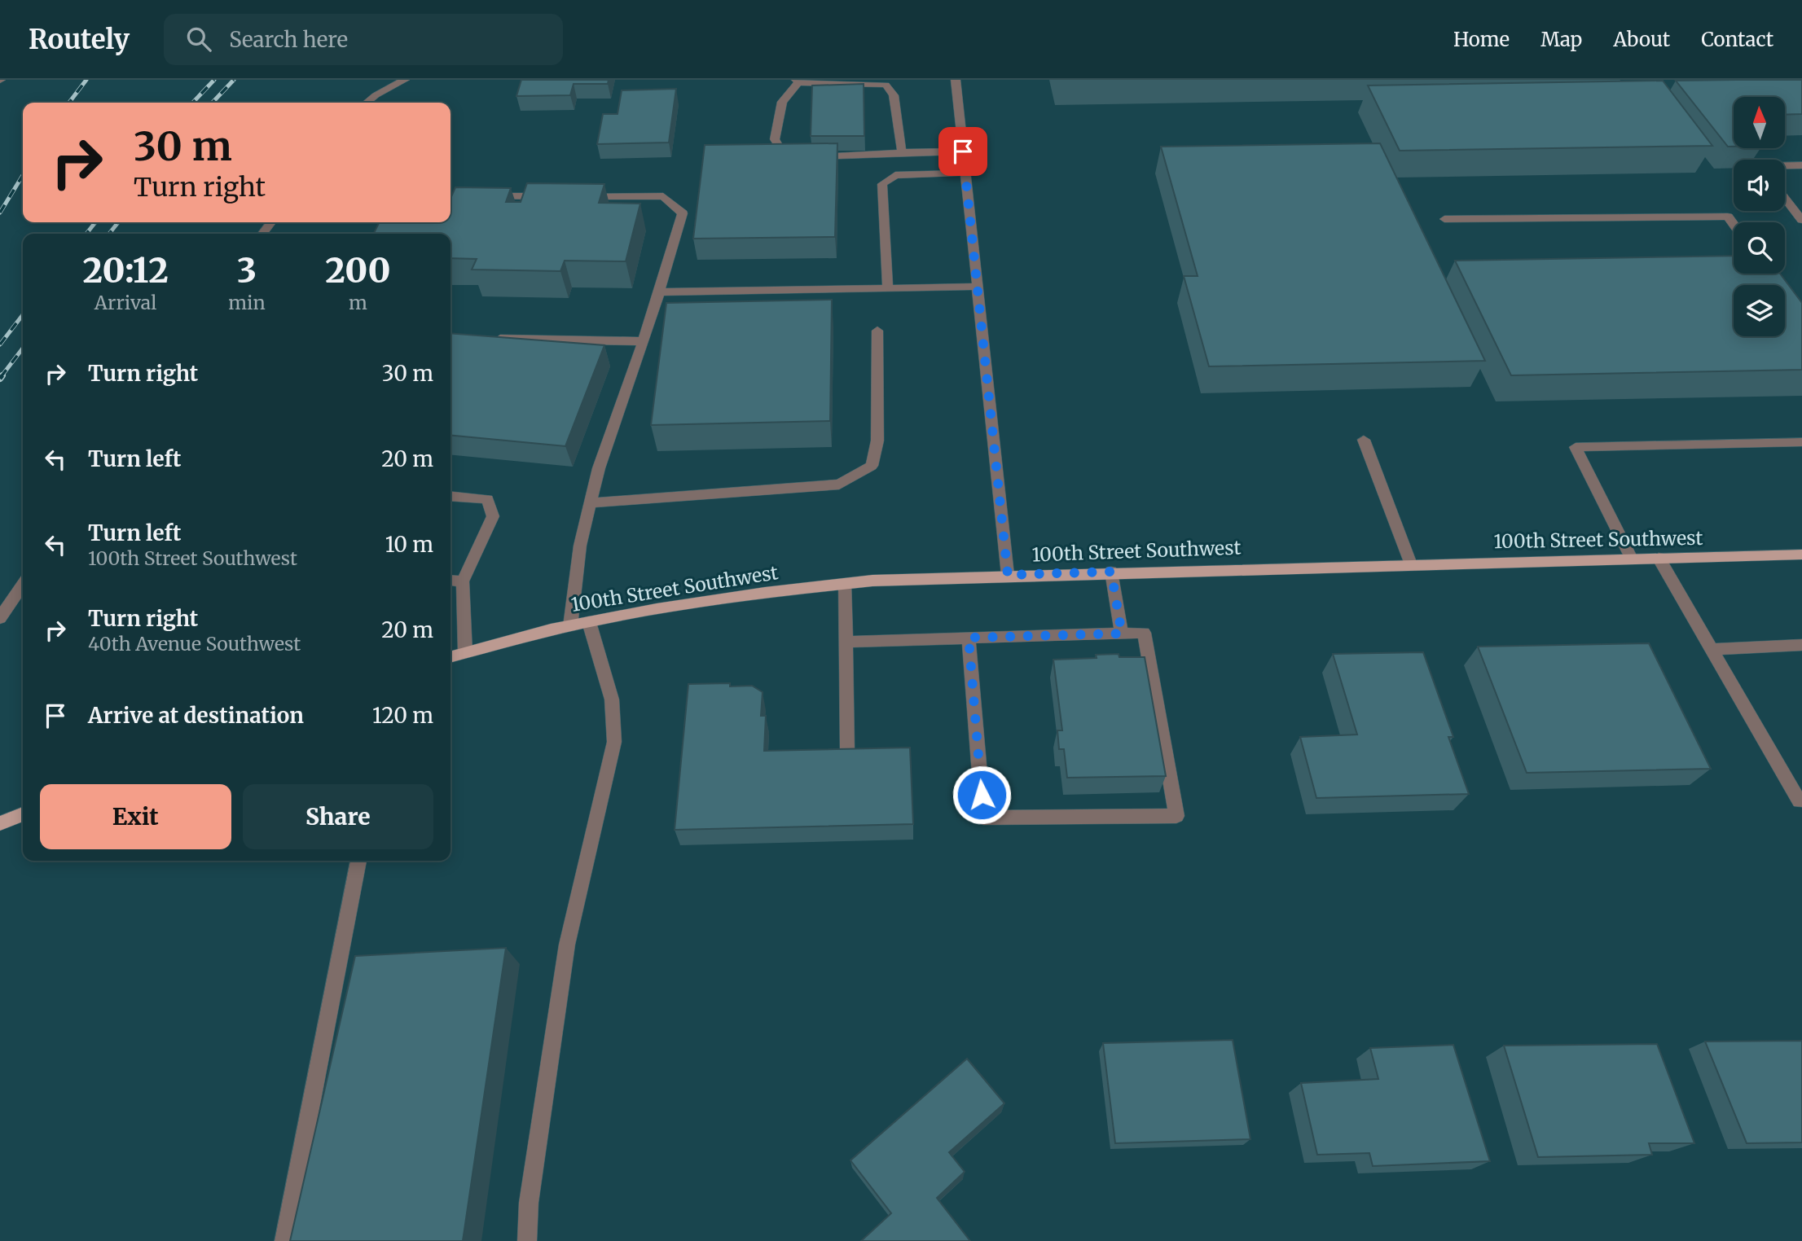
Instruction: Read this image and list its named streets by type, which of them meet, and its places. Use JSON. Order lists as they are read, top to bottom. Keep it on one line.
{"streets":{"main road":["100th Street Southwest"]},"north":"top","page":{"header":"Routely","search":"Search here","nav":["Home","Map","About","Contact"],"turn":["30 m","Turn right"],"eta":["20:12","Arrival","3","min","200","m"],"list":[{"name":"Turn right","value":"30 m"},{"name":"Turn left","value":"20 m"},{"name":"Turn left","note":"100th Street Southwest","value":"10 m"},{"name":"Turn right","note":"40th Avenue Southwest","value":"20 m"},{"name":"Arrive at destination","value":"120 m"}],"buttons":["Exit","Share"]}}
